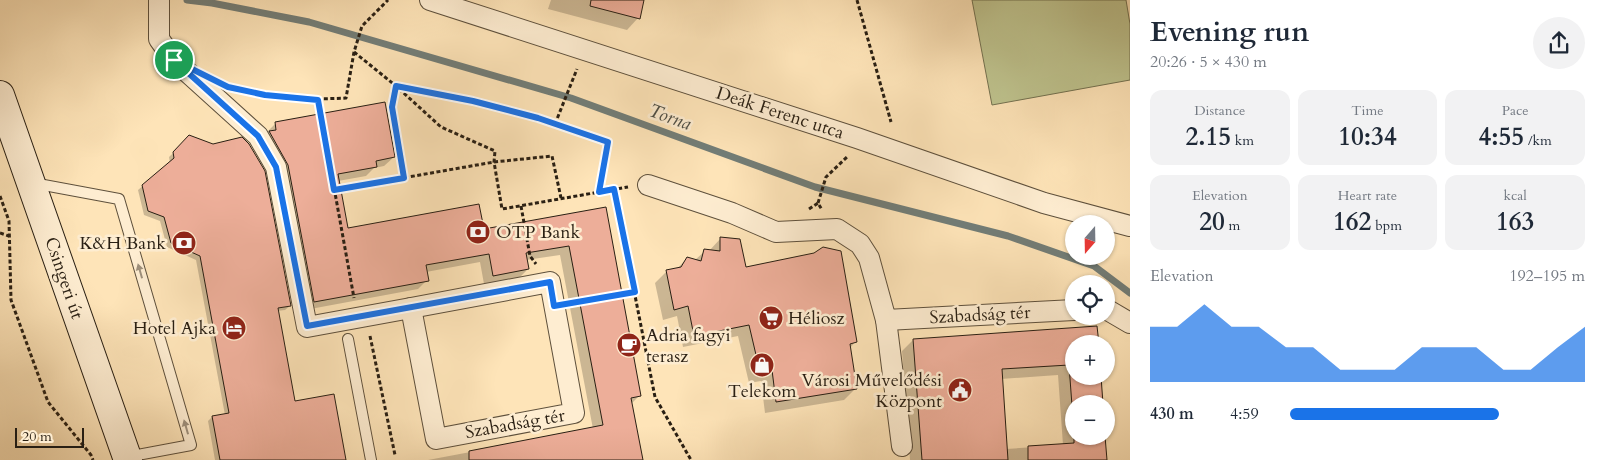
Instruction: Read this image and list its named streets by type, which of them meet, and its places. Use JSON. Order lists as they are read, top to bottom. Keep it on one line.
{"streets":{"main road":["Csingeri út"],"street":["Deák Ferenc utca","Szabadság tér"]},"water":["Torna"],"places":{"bank":["OTP Bank","K&H Bank"],"supermarket":["Héliosz"],"hotel":["Hotel Ajka"],"cafe":["Adria fagyi terasz"],"shop":["Telekom"],"public building":["Városi Művelődési Központ"]},"scale_bar":"20 m","north":"bottom","page":{"heading":["Evening run","20:26 · 5 × 430 m"],"stats":[["Distance","2.15 km"],["Time","10:34"],["Pace","4:55 /km"],["Elevation","20 m"],["Heart rate","162 bpm"],["kcal","163"]],"map_buttons":["+","−"],"chart":["Elevation","192–195 m"],"list":[{"name":"430 m","note":"4:59"}],"scale":"20 m"}}
